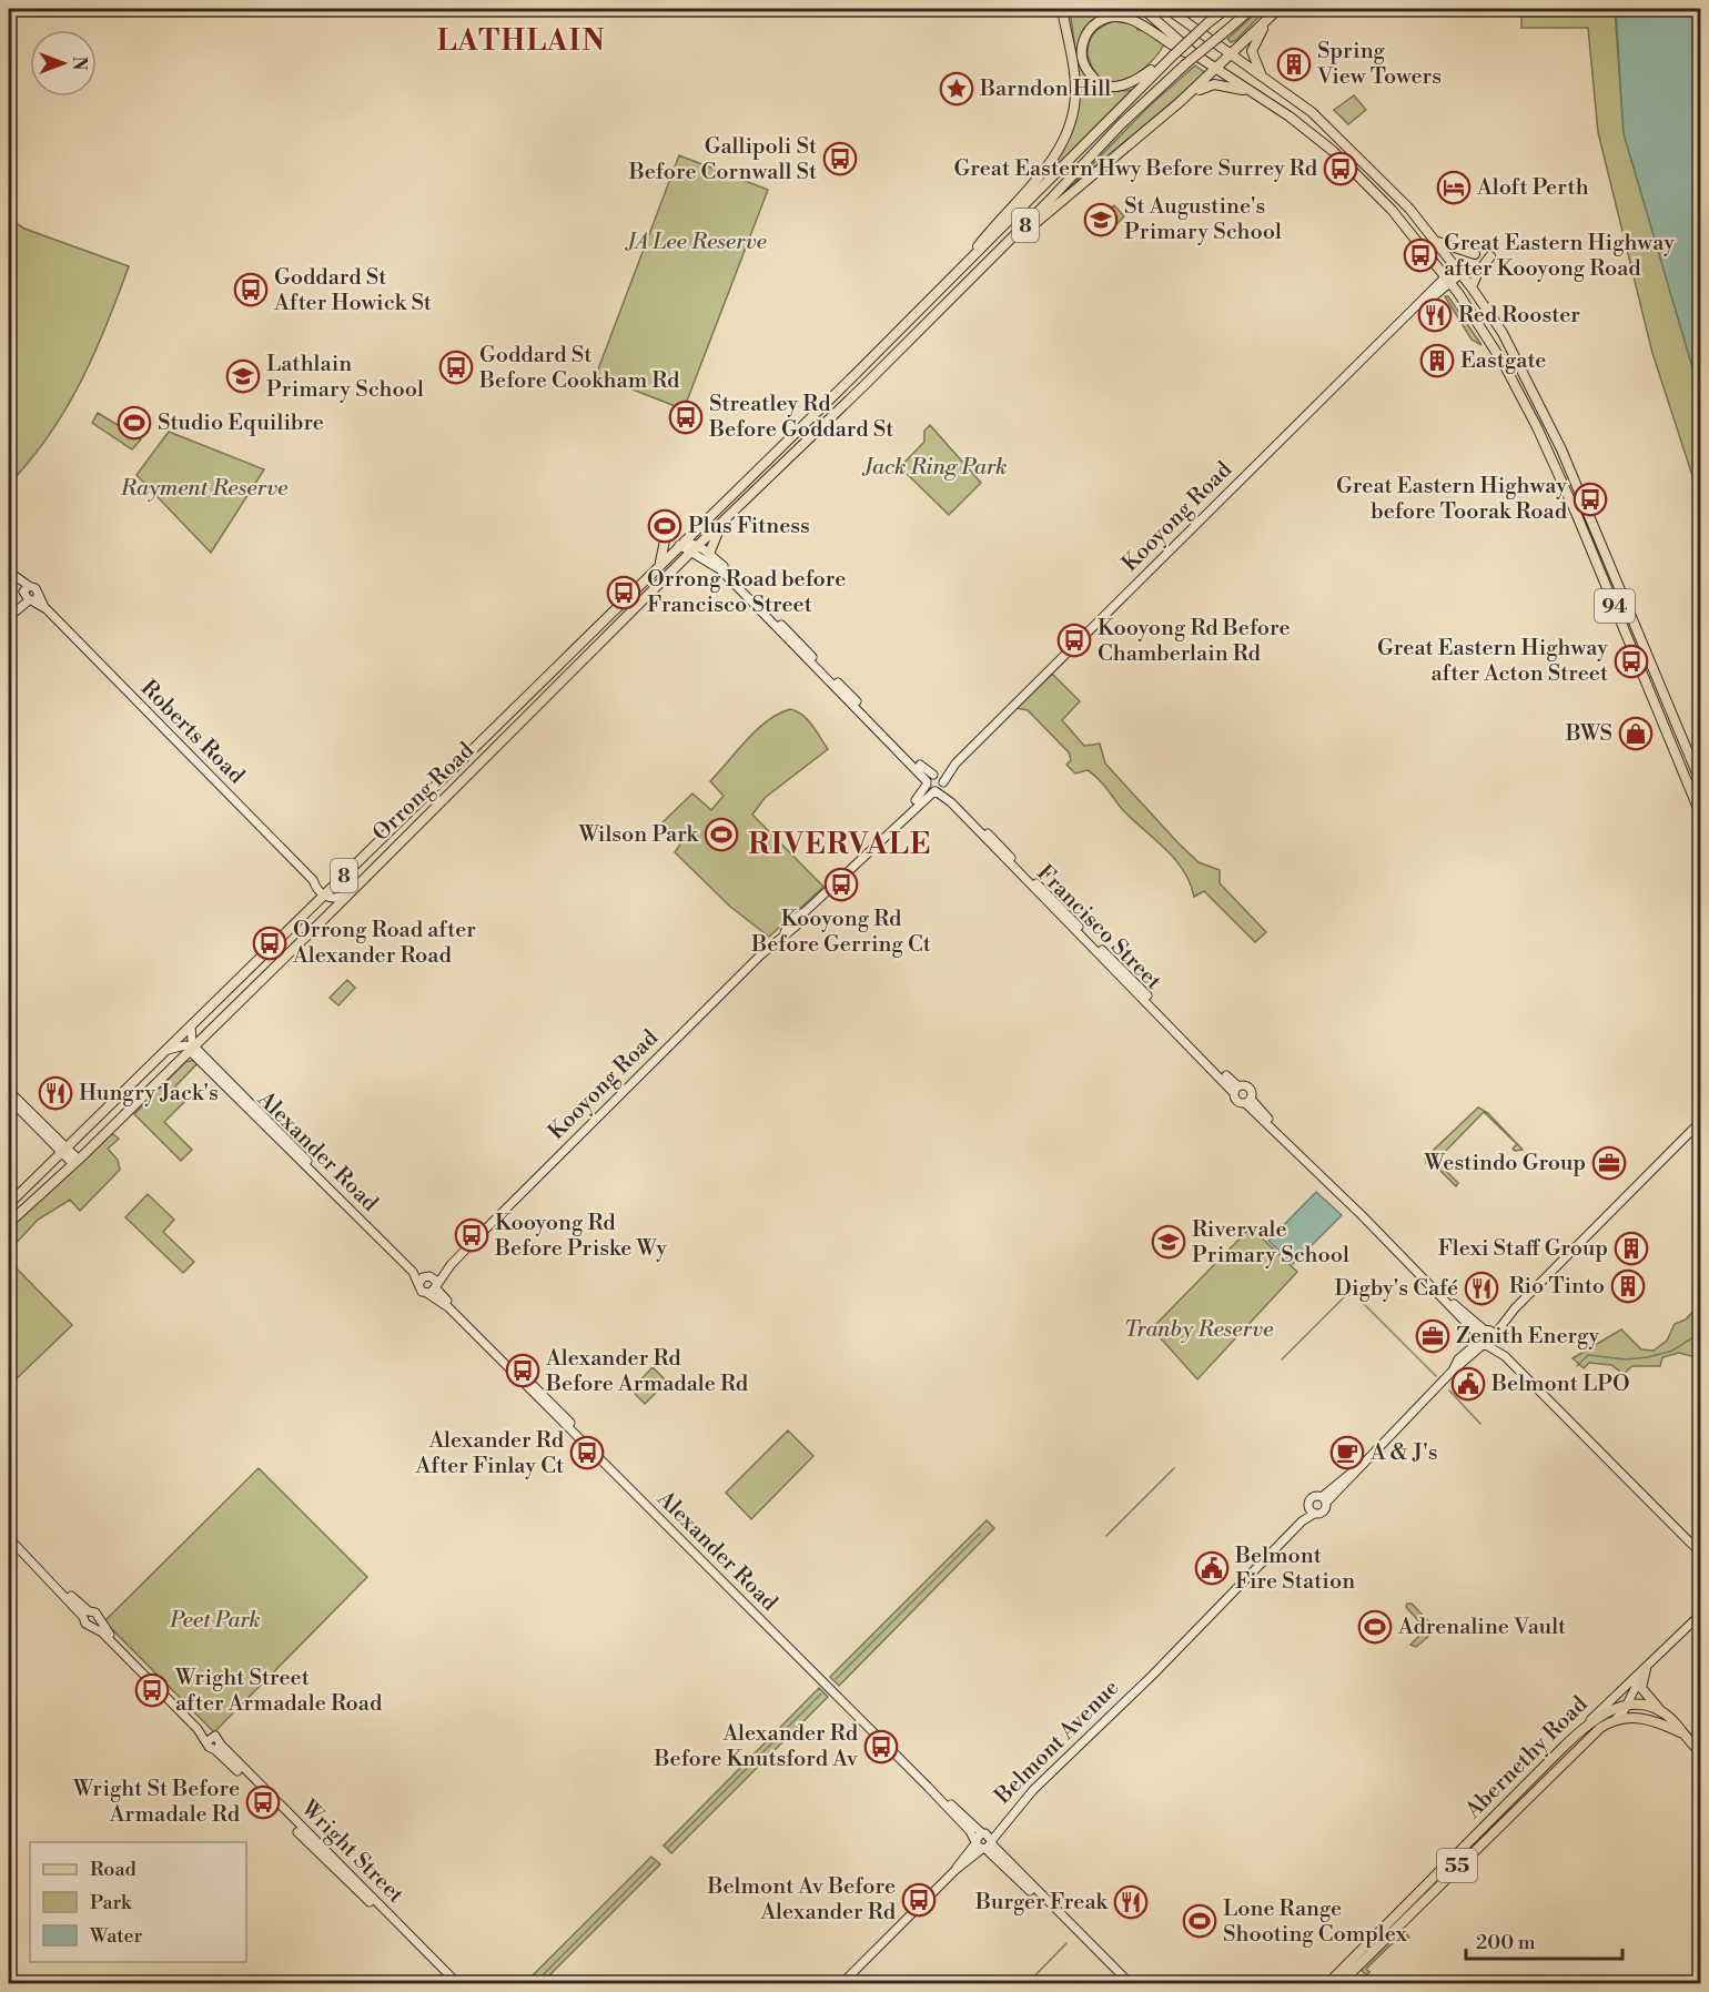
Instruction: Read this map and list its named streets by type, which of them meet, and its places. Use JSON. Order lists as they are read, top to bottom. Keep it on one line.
{"streets":{"highway":["8","94","Orrong Road"],"main road":["Abernethy Road","55"],"street":["Kooyong Road","Roberts Road","Francisco Street","Alexander Road","Belmont Avenue","Wright Street"]},"crossings":[["8","Orrong Road"],["Kooyong Road","94"],["Kooyong Road","Francisco Street"],["Kooyong Road","Alexander Road"],["Roberts Road","Orrong Road"],["Orrong Road","Alexander Road"],["Alexander Road","Belmont Avenue"],["Abernethy Road","55"]],"districts":["LATHLAIN","RIVERVALE"],"parks":["JA Lee Reserve","Jack Ring Park","Rayment Reserve","Tranby Reserve","Peet Park"],"places":{"building":["Spring View Towers","Eastgate","Flexi Staff Group","Rio Tinto"],"place":["Barndon Hill"],"bus stop":["Gallipoli St Before Cornwall St","Great Eastern Hwy Before Surrey Rd","Great Eastern Highway after Kooyong Road","Goddard St After Howick St","Goddard St Before Cookham Rd","Streatley Rd Before Goddard St","Great Eastern Highway before Toorak Road","Orrong Road before Francisco Street","Kooyong Rd Before Chamberlain Rd","Great Eastern Highway after Acton Street","Kooyong Rd Before Gerring Ct","Orrong Road after Alexander Road","Kooyong Rd Before Priske Wy","Alexander Rd Before Armadale Rd","Alexander Rd After Finlay Ct","Wright Street after Armadale Road","Alexander Rd Before Knutsford Av","Wright St Before Armadale Rd","Belmont Av Before Alexander Rd"],"hotel":["Aloft Perth"],"school or university":["St Augustine's Primary School","Lathlain Primary School","Rivervale Primary School"],"restaurant":["Red Rooster","Hungry Jack's","Digby's Café","Burger Freak"],"sports":["Studio Equilibre","Plus Fitness","Wilson Park","Adrenaline Vault","Lone Range Shooting Complex"],"shop":["BWS"],"office":["Westindo Group","Zenith Energy"],"public building":["Belmont LPO","Belmont Fire Station"],"cafe":["A & J's"]},"legend":["Road","Park","Water"],"scale_bar":"200 m","north":"right"}
